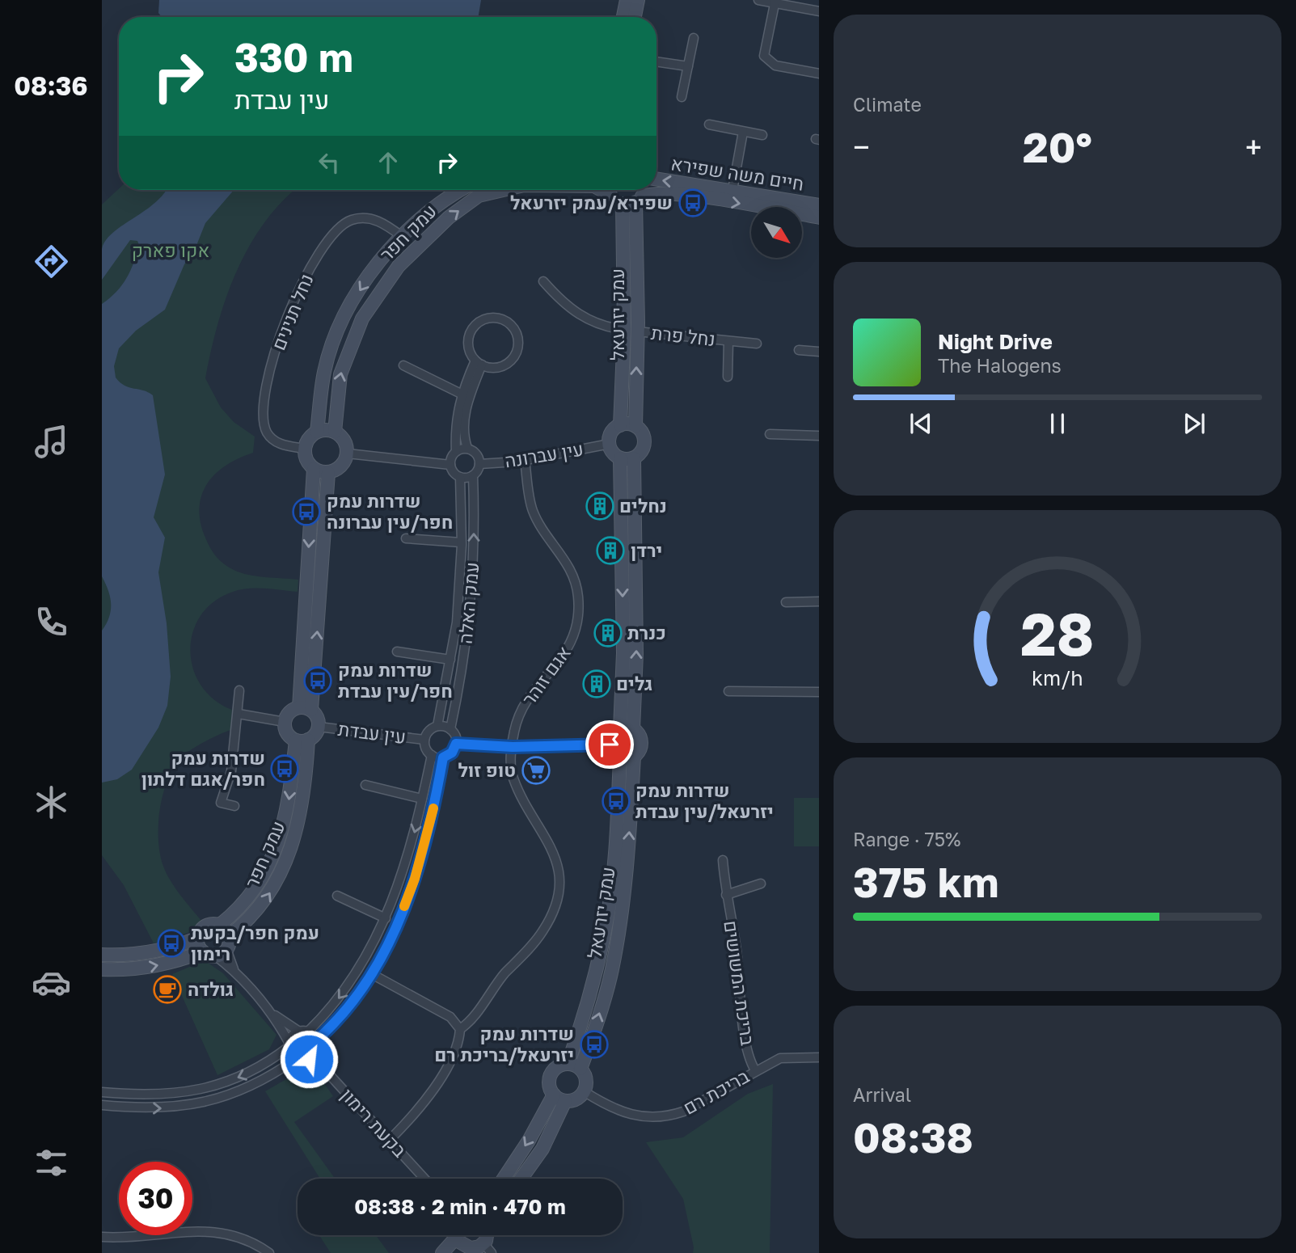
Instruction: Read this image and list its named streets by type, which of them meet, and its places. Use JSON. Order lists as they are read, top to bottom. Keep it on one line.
{"streets":{"street":["חיים משה שפירא","עמק חפר","נחל תנינים","עמק יזרעאל","נחל פרת","עין עברונה","עמק האלה","אגם זוהר","עין עבדת","בריכת המשושים","בריכת רם","בקעת רימון"]},"crossings":[["חיים משה שפירא","עמק חפר"],["חיים משה שפירא","עמק יזרעאל"],["עמק חפר","נחל תנינים"],["עמק חפר","עמק יזרעאל"],["עמק חפר","עין עבדת"],["עמק יזרעאל","נחל פרת"],["עמק יזרעאל","עין עברונה"],["עמק יזרעאל","בריכת רם"],["עין עברונה","עמק האלה"],["עין עברונה","אגם זוהר"],["עמק האלה","עין עבדת"],["בריכת המשושים","בריכת רם"]],"parks":["אקו פארק"],"places":{"bus stop":["שפירא/עמק יזרעאל","שדרות עמק חפר/עין עברונה","שדרות עמק חפר/עין עבדת","שדרות עמק חפר/אגם דלתון","שדרות עמק יזרעאל/עין עבדת","עמק חפר/בקעת רימון","שדרות עמק יזרעאל/בריכת רם"],"building":["נחלים","ירדן","כנרת","גלים"],"supermarket":["טופ זול"],"cafe":["גולדה"]},"north":"bottom right","page":{"tabs":"08:36","tile":["Climate",["Range · 75%","375 km"],["Arrival","08:38"]],"turn":["330 m","עין עבדת"],"heat":["−","20°","+"],"song":["Night Drive","The Halogens"],"limit":"30","trip":"08:38 · 2 min · 470 m","gauge":["28","km/h"]}}
